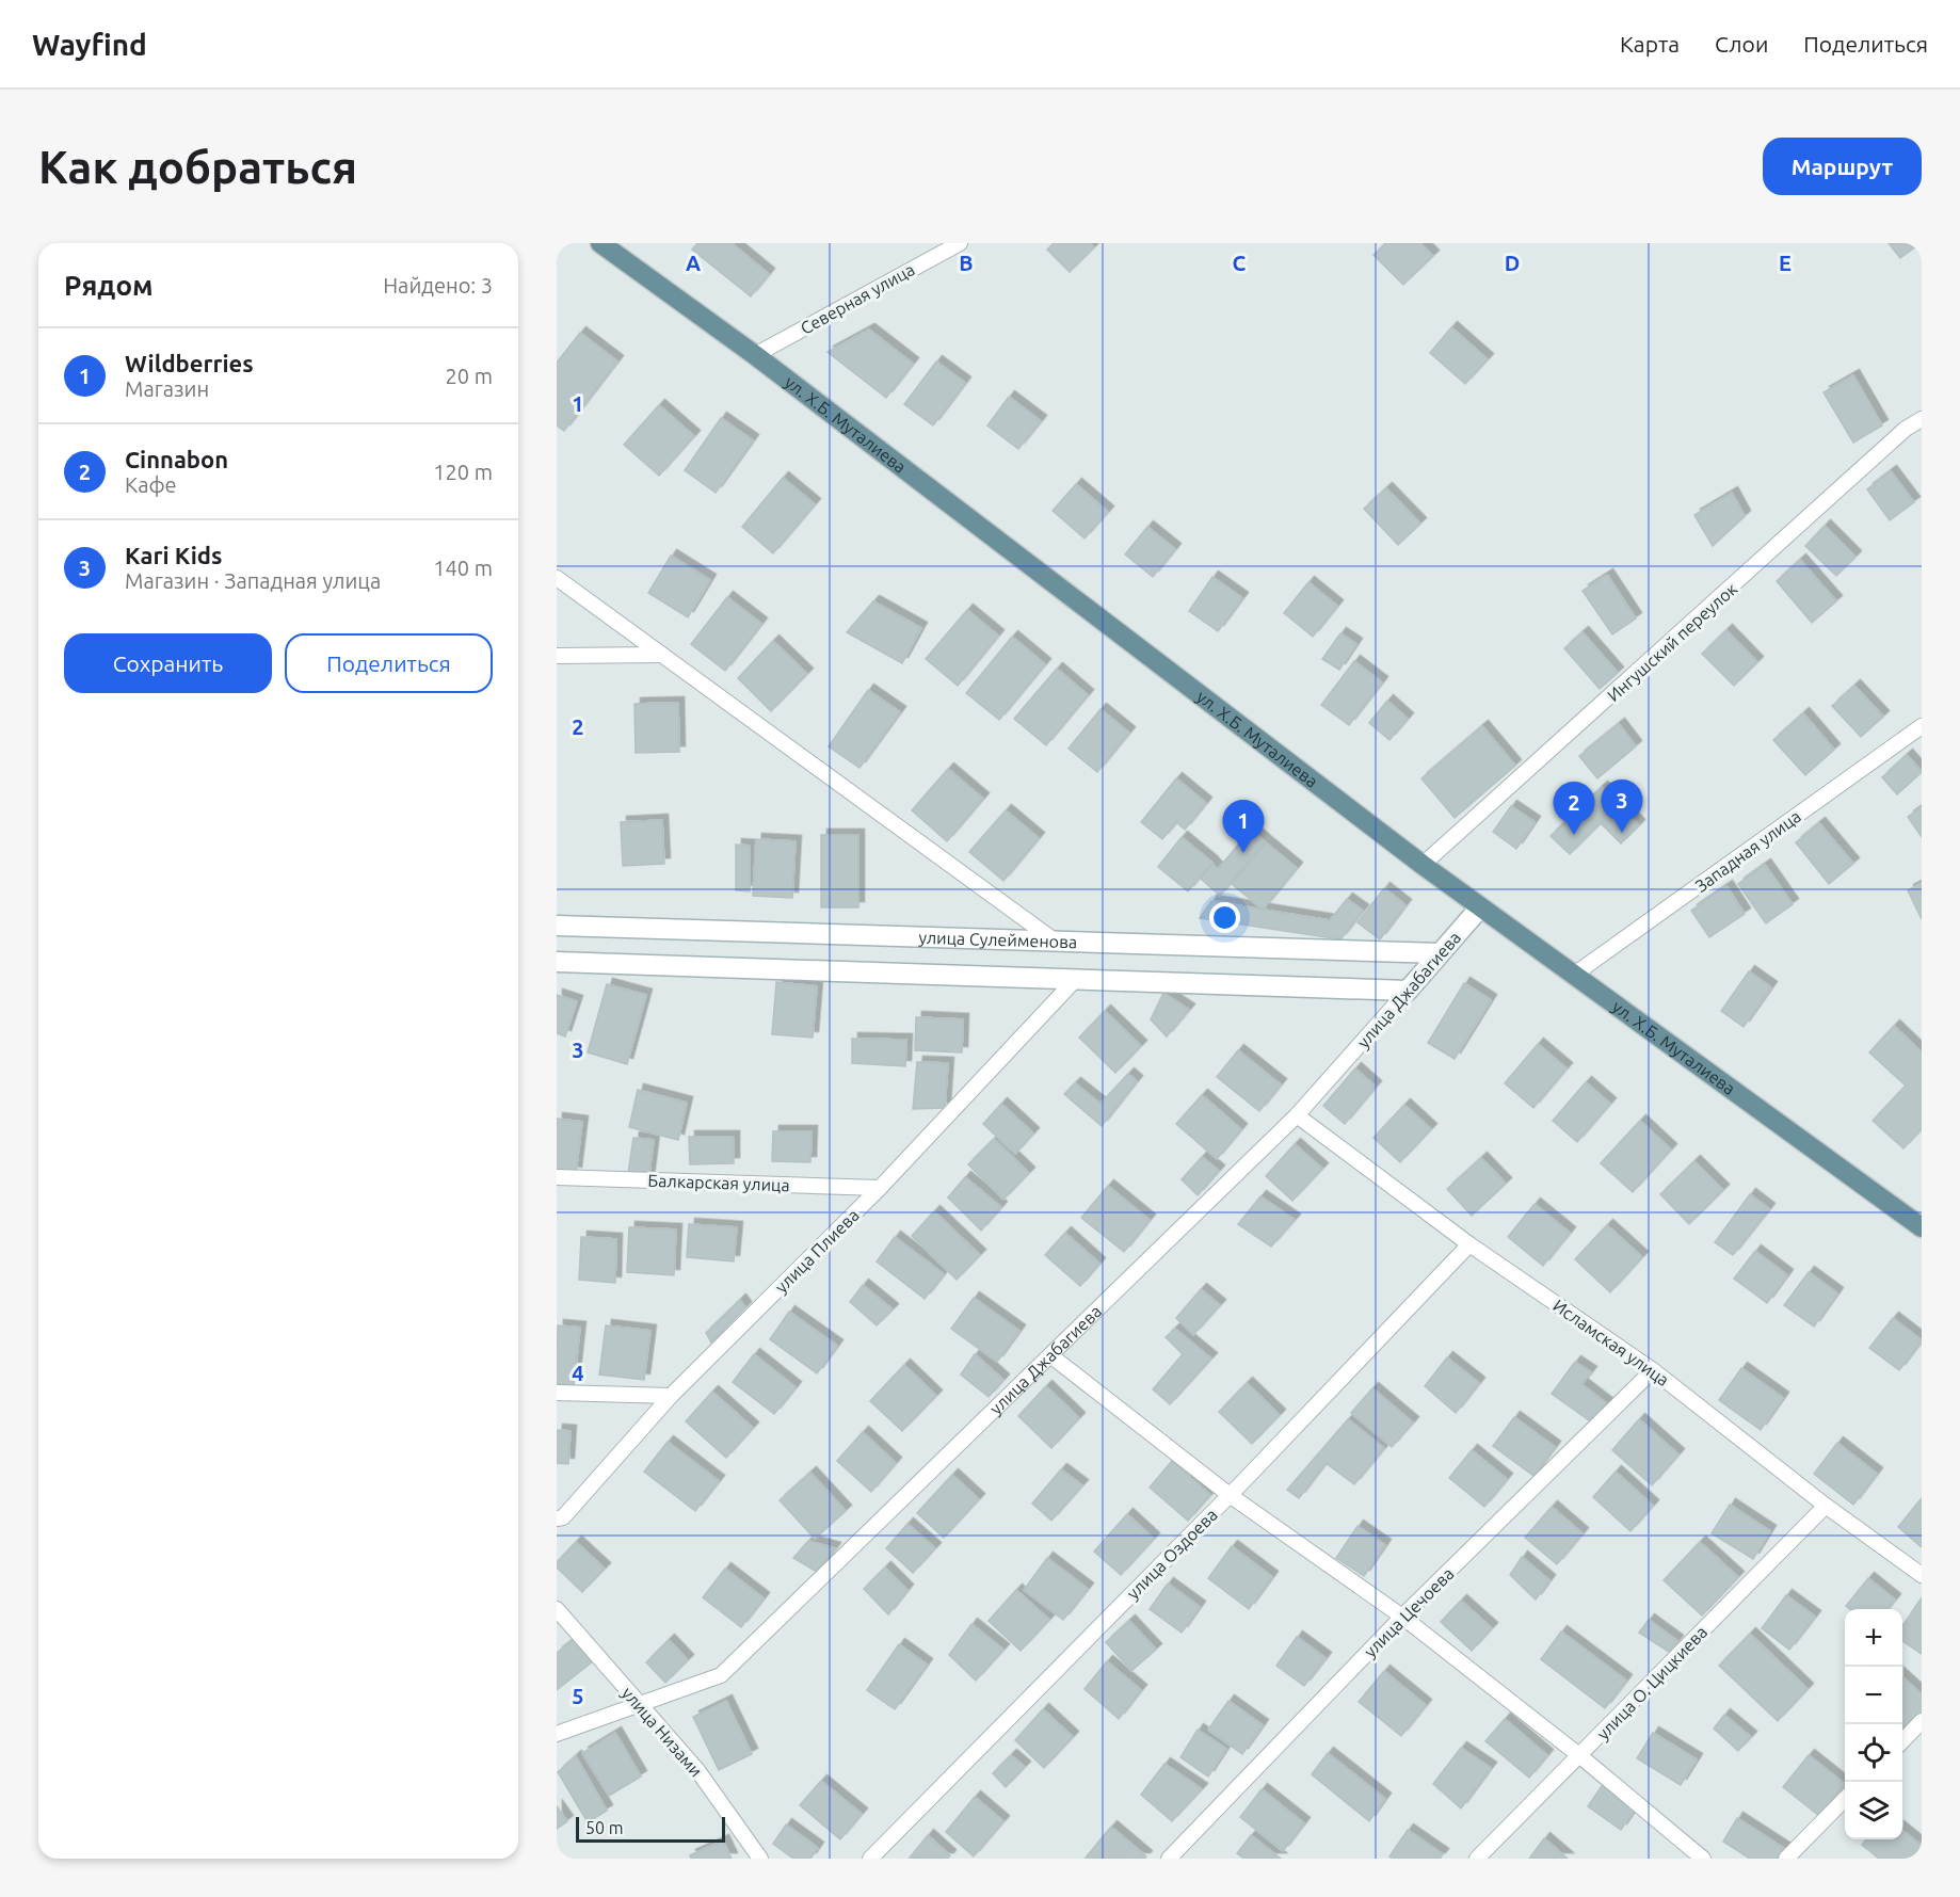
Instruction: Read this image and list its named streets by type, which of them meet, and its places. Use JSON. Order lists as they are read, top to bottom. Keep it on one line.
{"streets":{"main road":["ул. Х.Б. Муталиева","улица Сулейменова","улица Джабагиева"],"street":["Северная улица","Ингушский переулок","Западная улица","Балкарская улица","улица Плиева","Исламская улица","улица Оздоева","улица Цечоева","улица О. Цицкиева","улица Низами"]},"crossings":[["Северная улица","ул. Х.Б. Муталиева"],["ул. Х.Б. Муталиева","Ингушский переулок"],["ул. Х.Б. Муталиева","Западная улица"],["ул. Х.Б. Муталиева","улица Джабагиева"],["улица Сулейменова","улица Джабагиева"],["улица Джабагиева","Исламская улица"],["улица Джабагиева","улица Низами"],["Балкарская улица","улица Плиева"],["Исламская улица","улица Оздоева"],["Исламская улица","улица Цечоева"],["Исламская улица","улица О. Цицкиева"]],"scale_bar":"50 m","page":{"header":"Wayfind","nav":["Карта","Слои","Поделиться"],"buttons":["Маршрут",["Сохранить","Поделиться"]],"title":"Как добраться","heading":["Рядом","Найдено: 3"],"list":[{"mark":"1","name":"Wildberries","note":"Магазин","value":"20 m"},{"mark":"2","name":"Cinnabon","note":"Кафе","value":"120 m"},{"mark":"3","name":"Kari Kids","note":"Магазин · Западная улица","value":"140 m"}],"pins":["3","2","1"],"map_buttons":["+","−"],"scale":"50 m"},"grid":{"columns":["A","B","C","D","E"],"rows":["1","2","3","4","5"]}}
